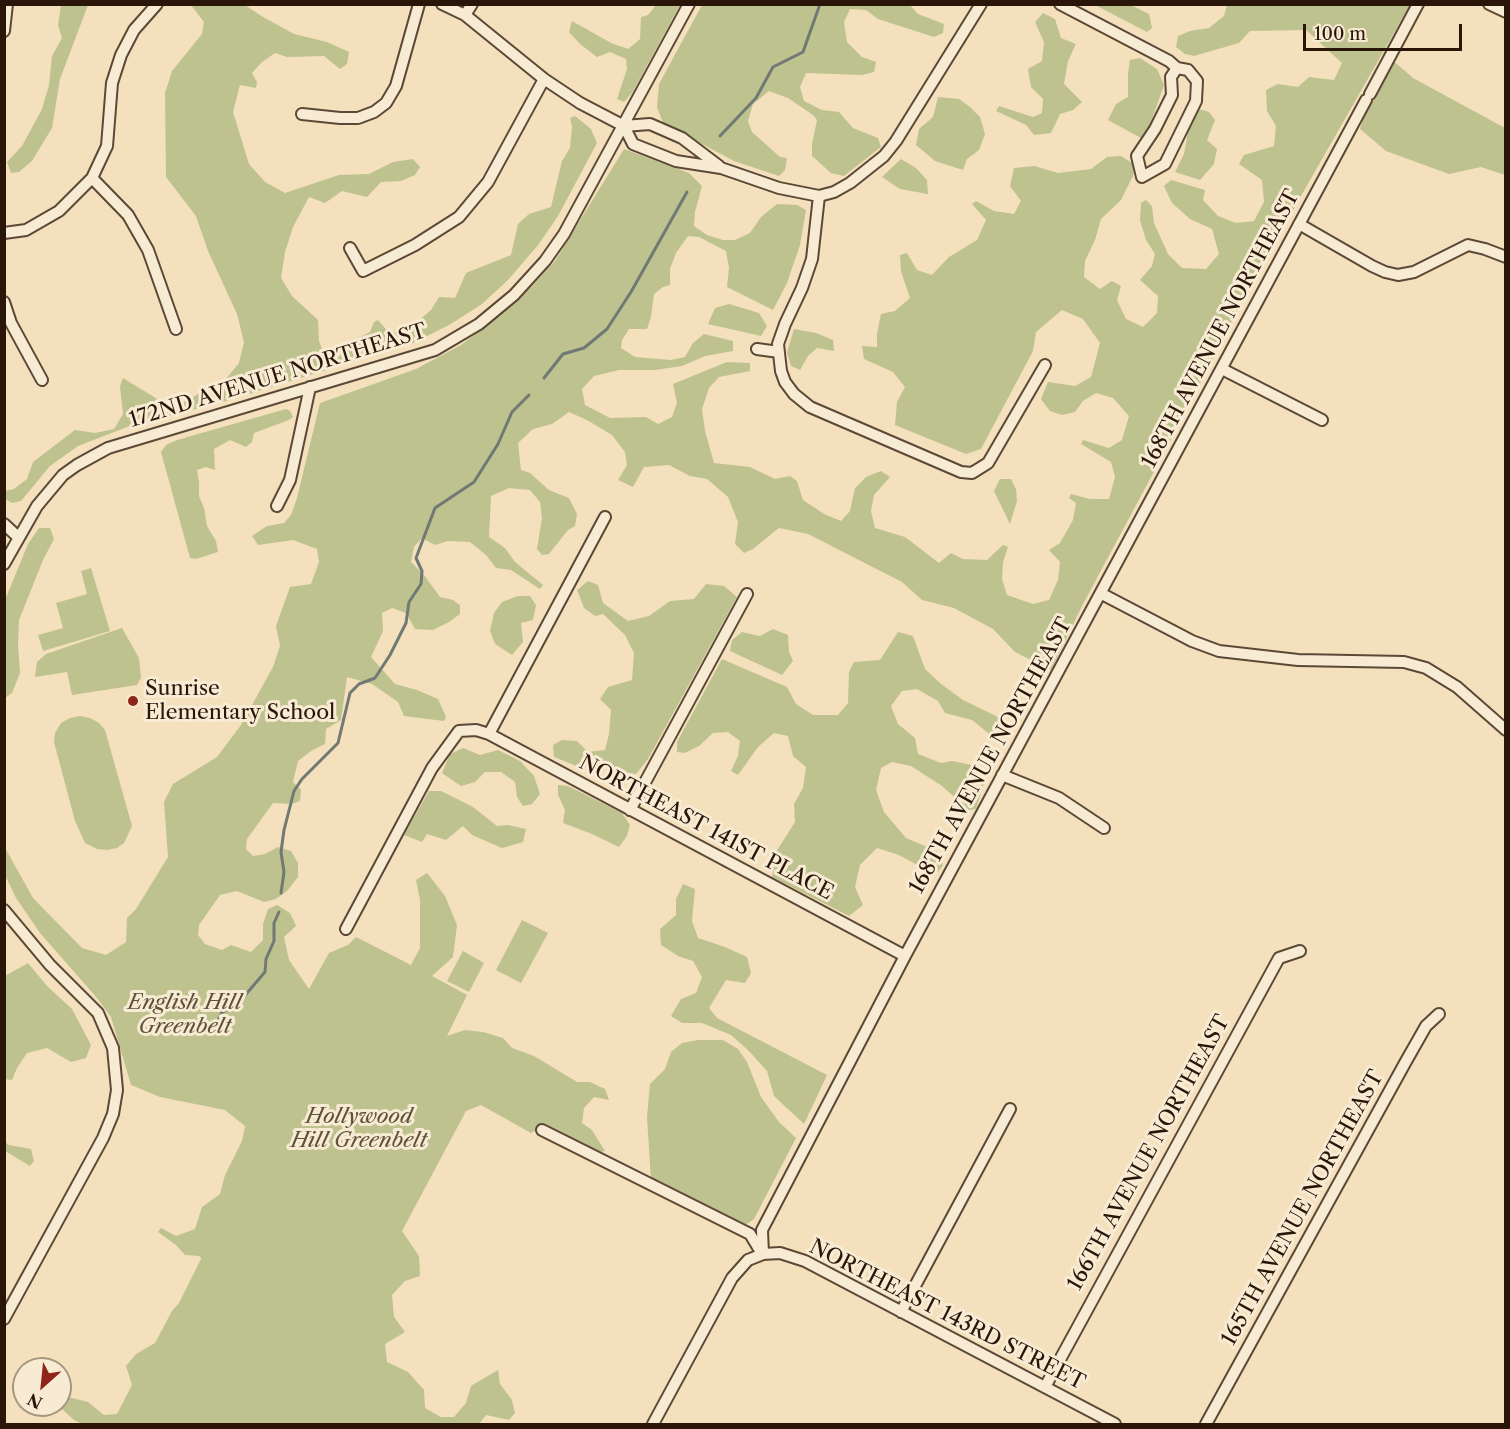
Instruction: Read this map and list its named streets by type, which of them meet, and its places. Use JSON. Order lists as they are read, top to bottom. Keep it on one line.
{"streets":{"street":["168TH AVENUE NORTHEAST","172ND AVENUE NORTHEAST","NORTHEAST 141ST PLACE","166TH AVENUE NORTHEAST","165TH AVENUE NORTHEAST","NORTHEAST 143RD STREET"]},"crossings":[["168TH AVENUE NORTHEAST","NORTHEAST 141ST PLACE"],["168TH AVENUE NORTHEAST","NORTHEAST 143RD STREET"],["166TH AVENUE NORTHEAST","NORTHEAST 143RD STREET"]],"parks":["English Hill Greenbelt","Hollywood Hill Greenbelt"],"places":["Sunrise Elementary School"],"scale_bar":"100 m","north":"bottom left"}
